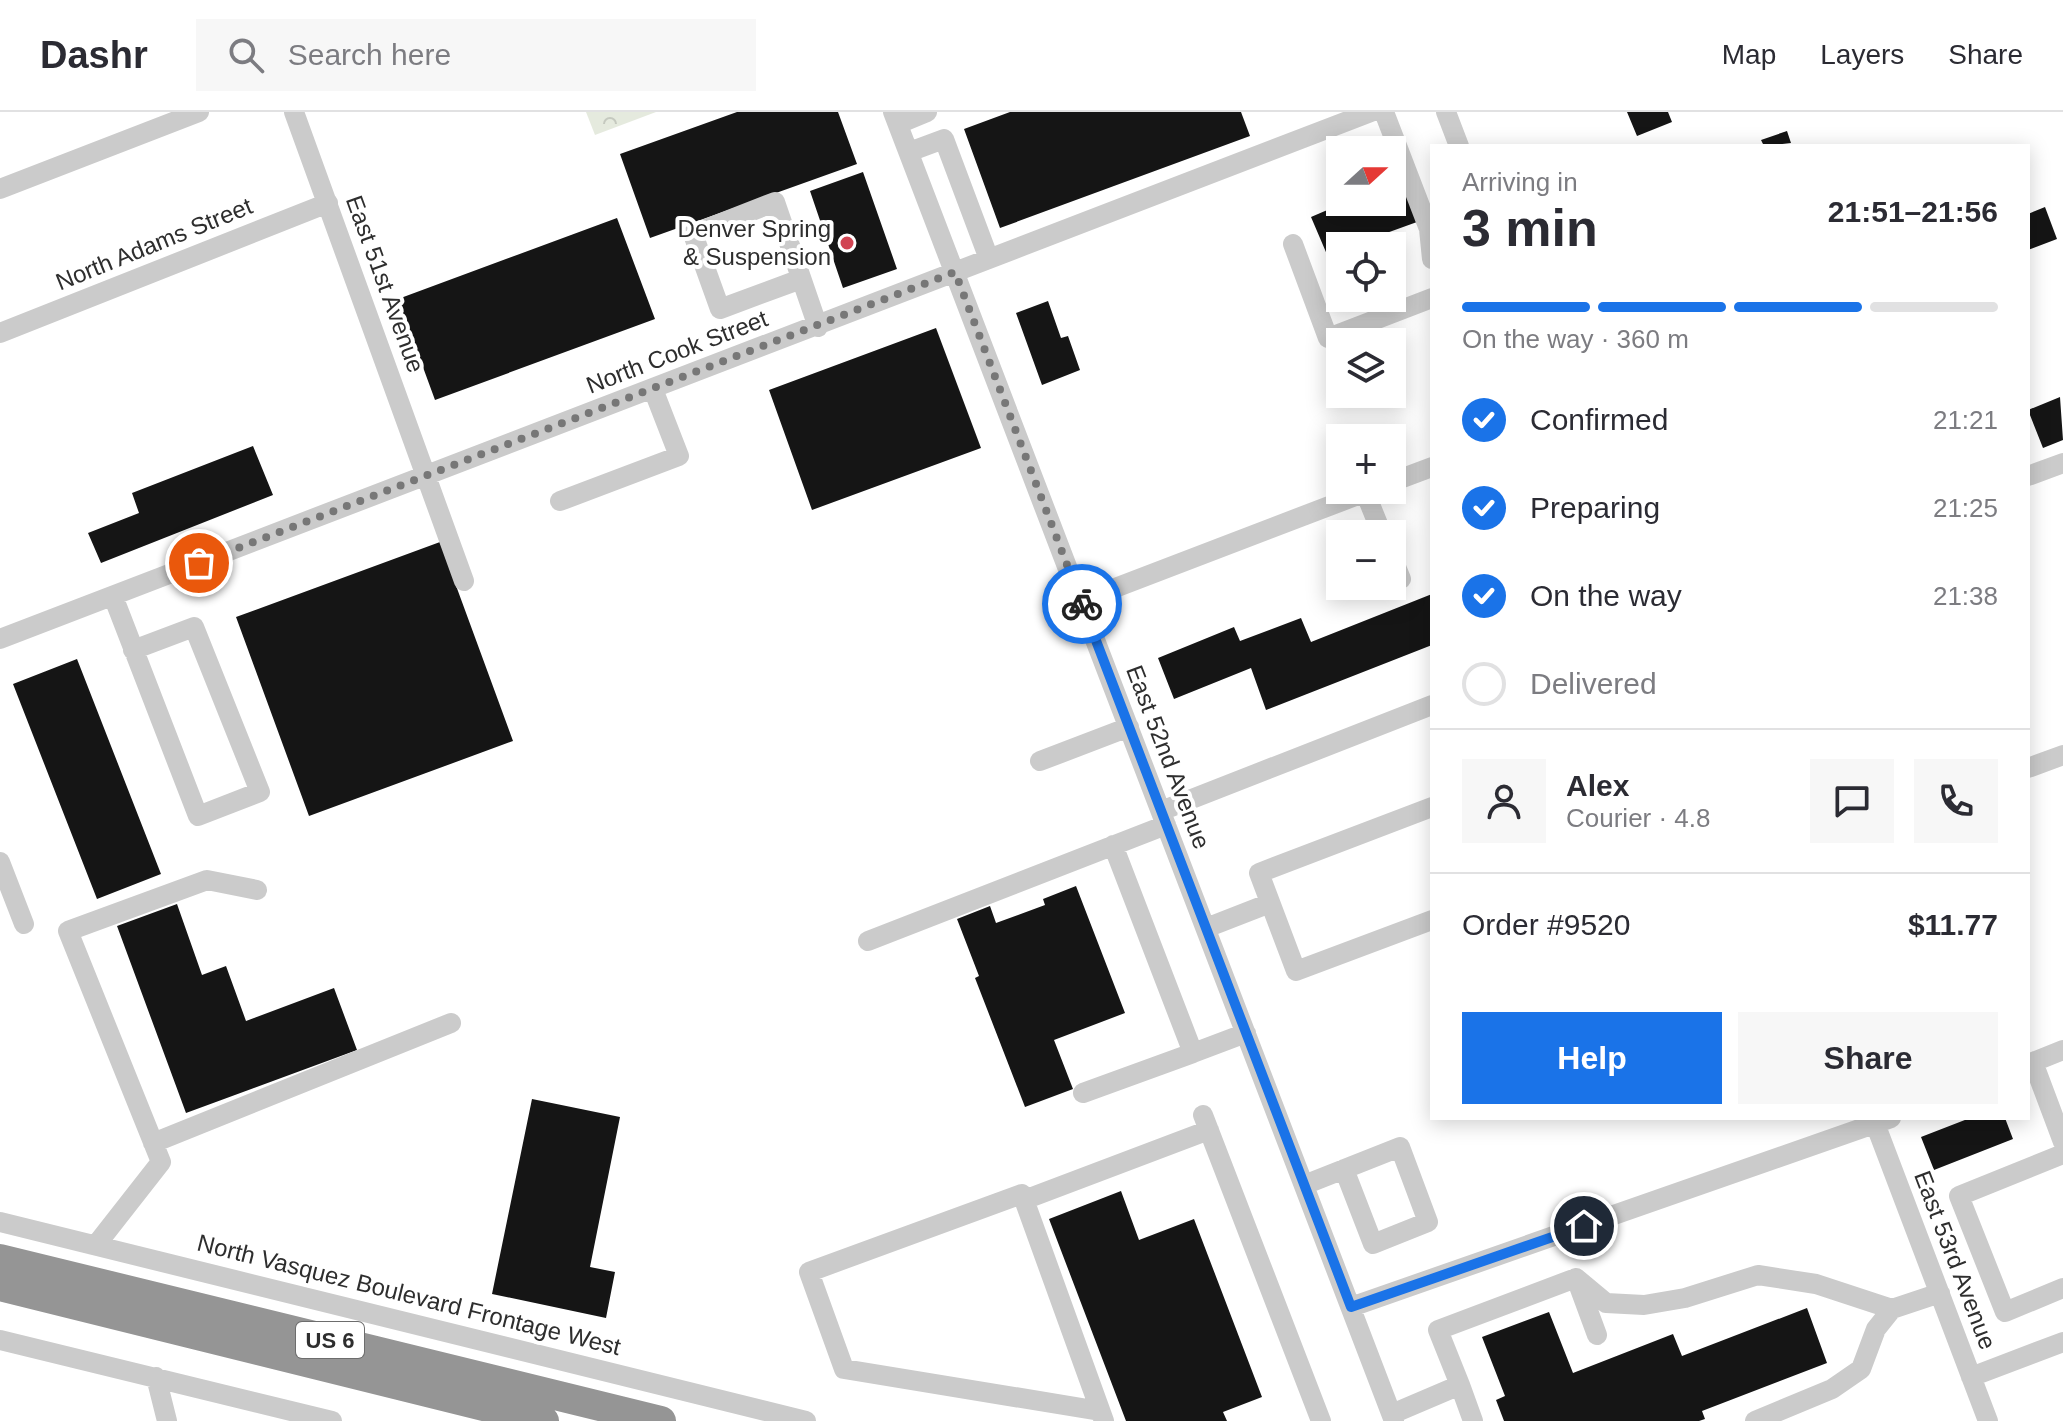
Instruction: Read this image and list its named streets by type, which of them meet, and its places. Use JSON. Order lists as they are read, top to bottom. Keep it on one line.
{"streets":{"highway":["US 6"],"street":["North Adams Street","East 51st Avenue","North Cook Street","East 52nd Avenue","East 53rd Avenue","North Vasquez Boulevard Frontage West"]},"crossings":[["North Adams Street","East 51st Avenue"],["East 51st Avenue","North Cook Street"],["North Cook Street","East 52nd Avenue"]],"places":["Denver Spring & Suspension"],"north":"right","page":{"header":"Dashr","search":"Search here","nav":["Map","Layers","Share"],"map_buttons":["+","−"],"heading":["3 min","Arriving in","21:51–21:56"],"panel":["Alex","Courier · 4.8","Order #9520","$11.77"],"bar":"On the way · 360 m","list":[["Confirmed","21:21"],["Preparing","21:25"],["On the way","21:38"],"Delivered"],"buttons":["Help","Share"]}}
